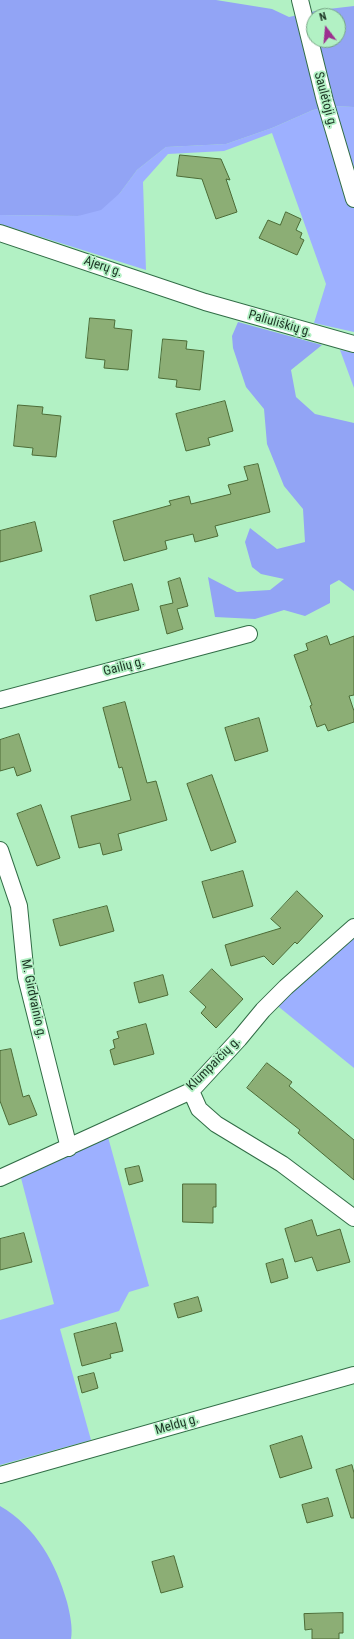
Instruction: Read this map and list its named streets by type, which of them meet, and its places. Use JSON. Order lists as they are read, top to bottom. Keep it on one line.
{"streets":{"street":["Saulėtoji g.","Ajerų g.","Paliuliškių g.","Gailių g.","M. Girdvainio g.","Klumpaičių g.","Meldų g."]},"crossings":[["Ajerų g.","Paliuliškių g."],["M. Girdvainio g.","Klumpaičių g."]],"north":"top"}
